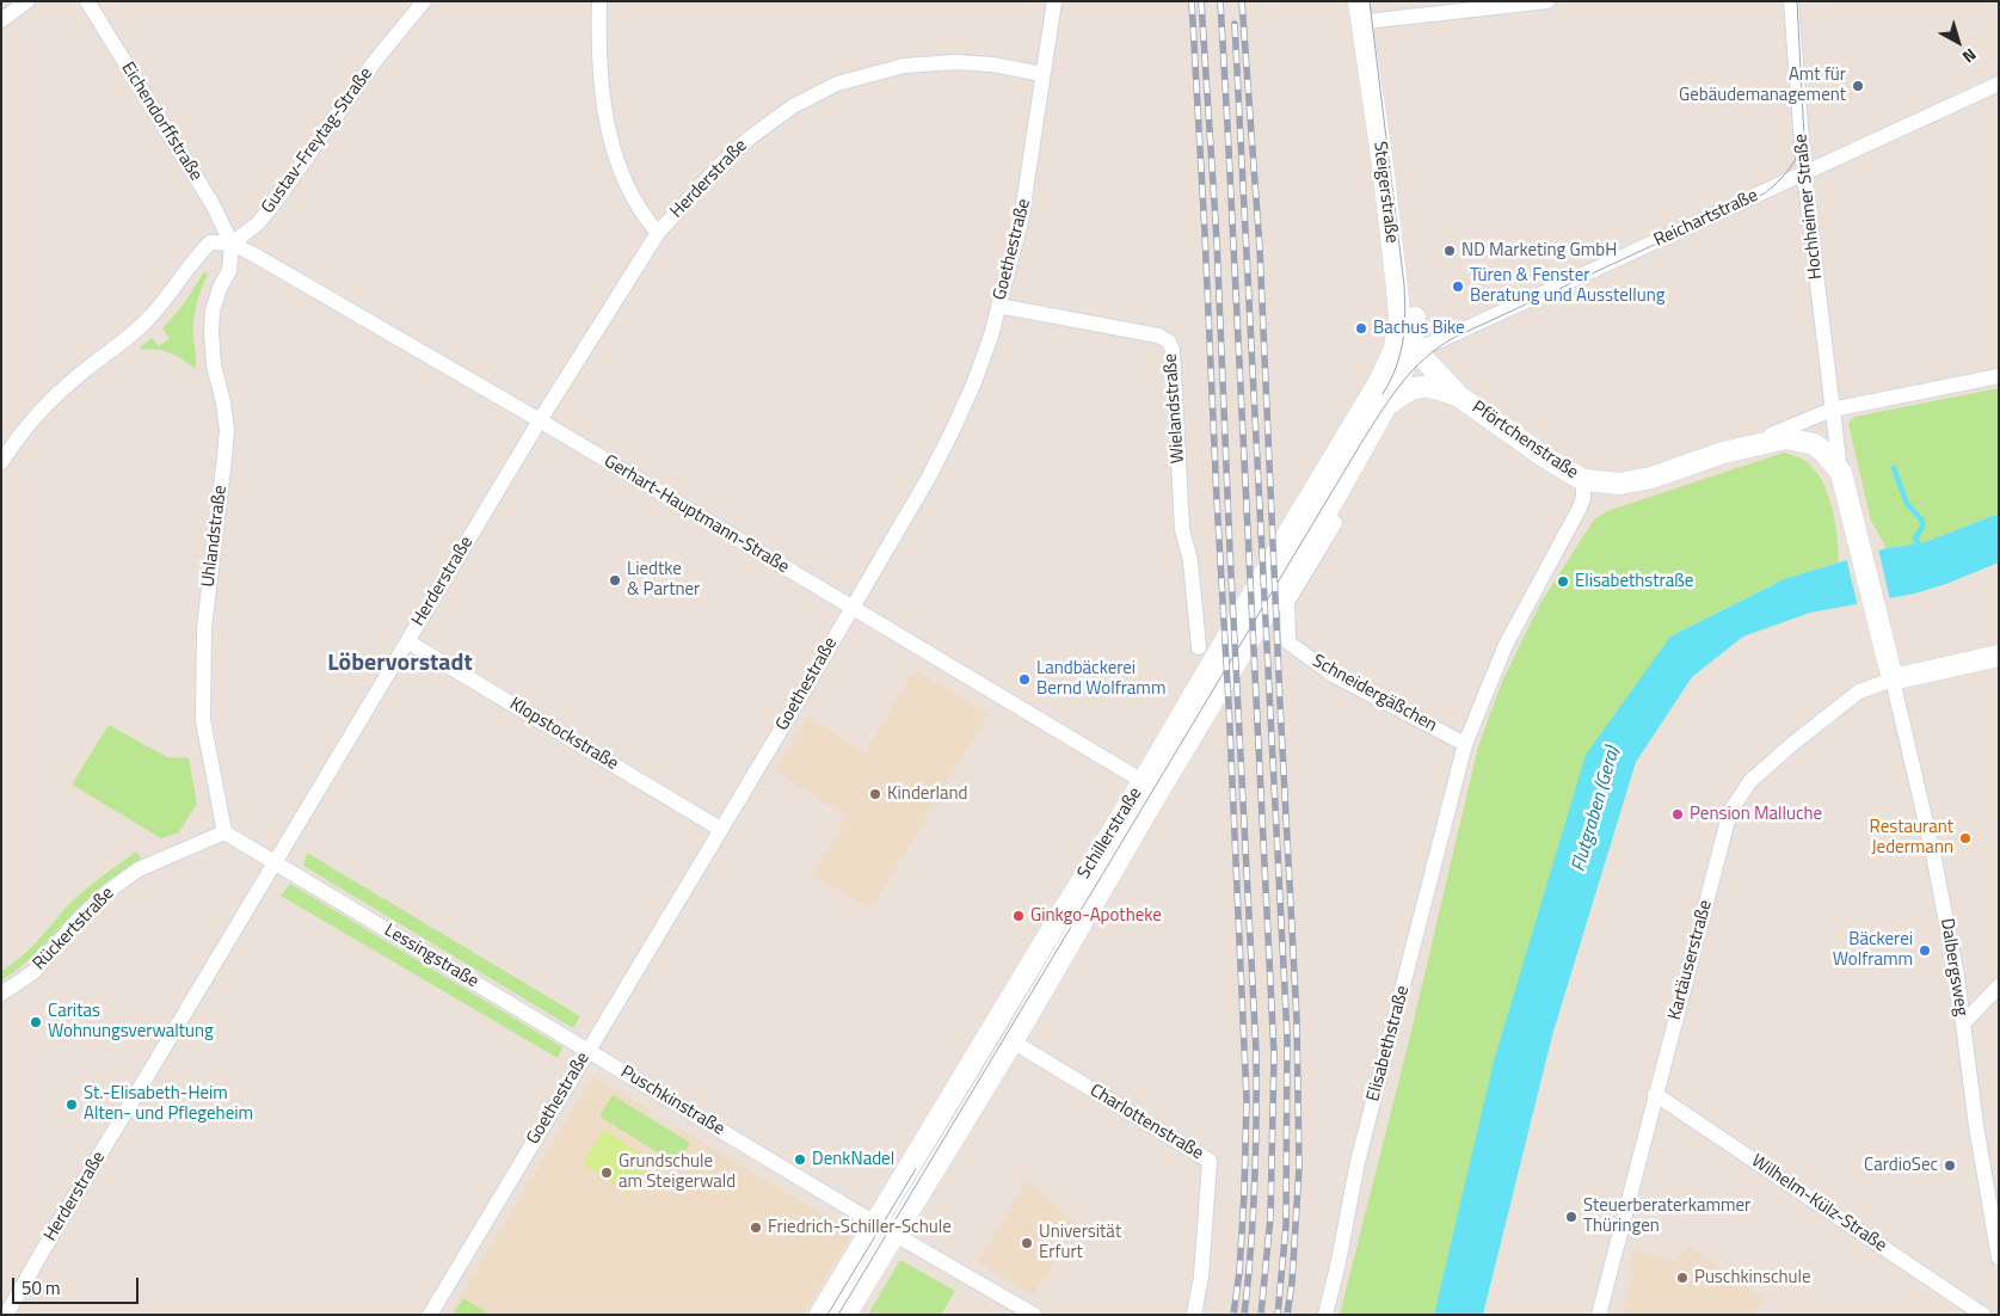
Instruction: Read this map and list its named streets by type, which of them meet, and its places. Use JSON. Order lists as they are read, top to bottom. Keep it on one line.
{"streets":{"main road":["Steigerstraße","Pförtchenstraße","Schillerstraße"],"street":["Eichendorffstraße","Gustav-Freytag-Straße","Herderstraße","Hochheimer Straße","Reichartstraße","Goethestraße","Wielandstraße","Gerhart-Hauptmann-Straße","Uhlandstraße","Schneidergäßchen","Klopstockstraße","Rückertstraße","Lessingstraße","Kartäuserstraße","Dalbergsweg","Elisabethstraße","Puschkinstraße","Charlottenstraße","Wilhelm-Külz-Straße"]},"crossings":[["Eichendorffstraße","Gustav-Freytag-Straße"],["Eichendorffstraße","Gerhart-Hauptmann-Straße"],["Eichendorffstraße","Uhlandstraße"],["Gustav-Freytag-Straße","Gerhart-Hauptmann-Straße"],["Gustav-Freytag-Straße","Uhlandstraße"],["Herderstraße","Goethestraße"],["Herderstraße","Gerhart-Hauptmann-Straße"],["Herderstraße","Klopstockstraße"],["Herderstraße","Lessingstraße"],["Steigerstraße","Reichartstraße"],["Steigerstraße","Pförtchenstraße"],["Steigerstraße","Schillerstraße"],["Hochheimer Straße","Reichartstraße"],["Hochheimer Straße","Pförtchenstraße"],["Reichartstraße","Pförtchenstraße"],["Goethestraße","Wielandstraße"],["Goethestraße","Gerhart-Hauptmann-Straße"],["Goethestraße","Klopstockstraße"],["Goethestraße","Lessingstraße"],["Goethestraße","Puschkinstraße"],["Pförtchenstraße","Kartäuserstraße"],["Pförtchenstraße","Dalbergsweg"],["Pförtchenstraße","Elisabethstraße"],["Gerhart-Hauptmann-Straße","Uhlandstraße"],["Gerhart-Hauptmann-Straße","Schillerstraße"],["Uhlandstraße","Rückertstraße"],["Schneidergäßchen","Schillerstraße"],["Schneidergäßchen","Elisabethstraße"],["Schillerstraße","Puschkinstraße"],["Schillerstraße","Charlottenstraße"],["Lessingstraße","Puschkinstraße"],["Kartäuserstraße","Dalbergsweg"],["Kartäuserstraße","Wilhelm-Külz-Straße"]],"districts":["Löbervorstadt"],"water":["Flutgraben (Gera)"],"places":["Amt für Gebäudemanagement","ND Marketing GmbH","Türen & Fenster Beratung und Ausstellung","Bachus Bike","Liedtke & Partner","Elisabethstraße","Landbäckerei Bernd Wolframm","Kinderland","Pension Malluche","Restaurant Jedermann","Ginkgo-Apotheke","Bäckerei Wolframm","Caritas Wohnungsverwaltung","St.-Elisabeth-Heim Alten- und Pflegeheim","DenkNadel","CardioSec","Grundschule am Steigerwald","Steuerberaterkammer Thüringen","Friedrich-Schiller-Schule","Universität Erfurt","Puschkinschule"],"scale_bar":"50 m","north":"bottom right"}
